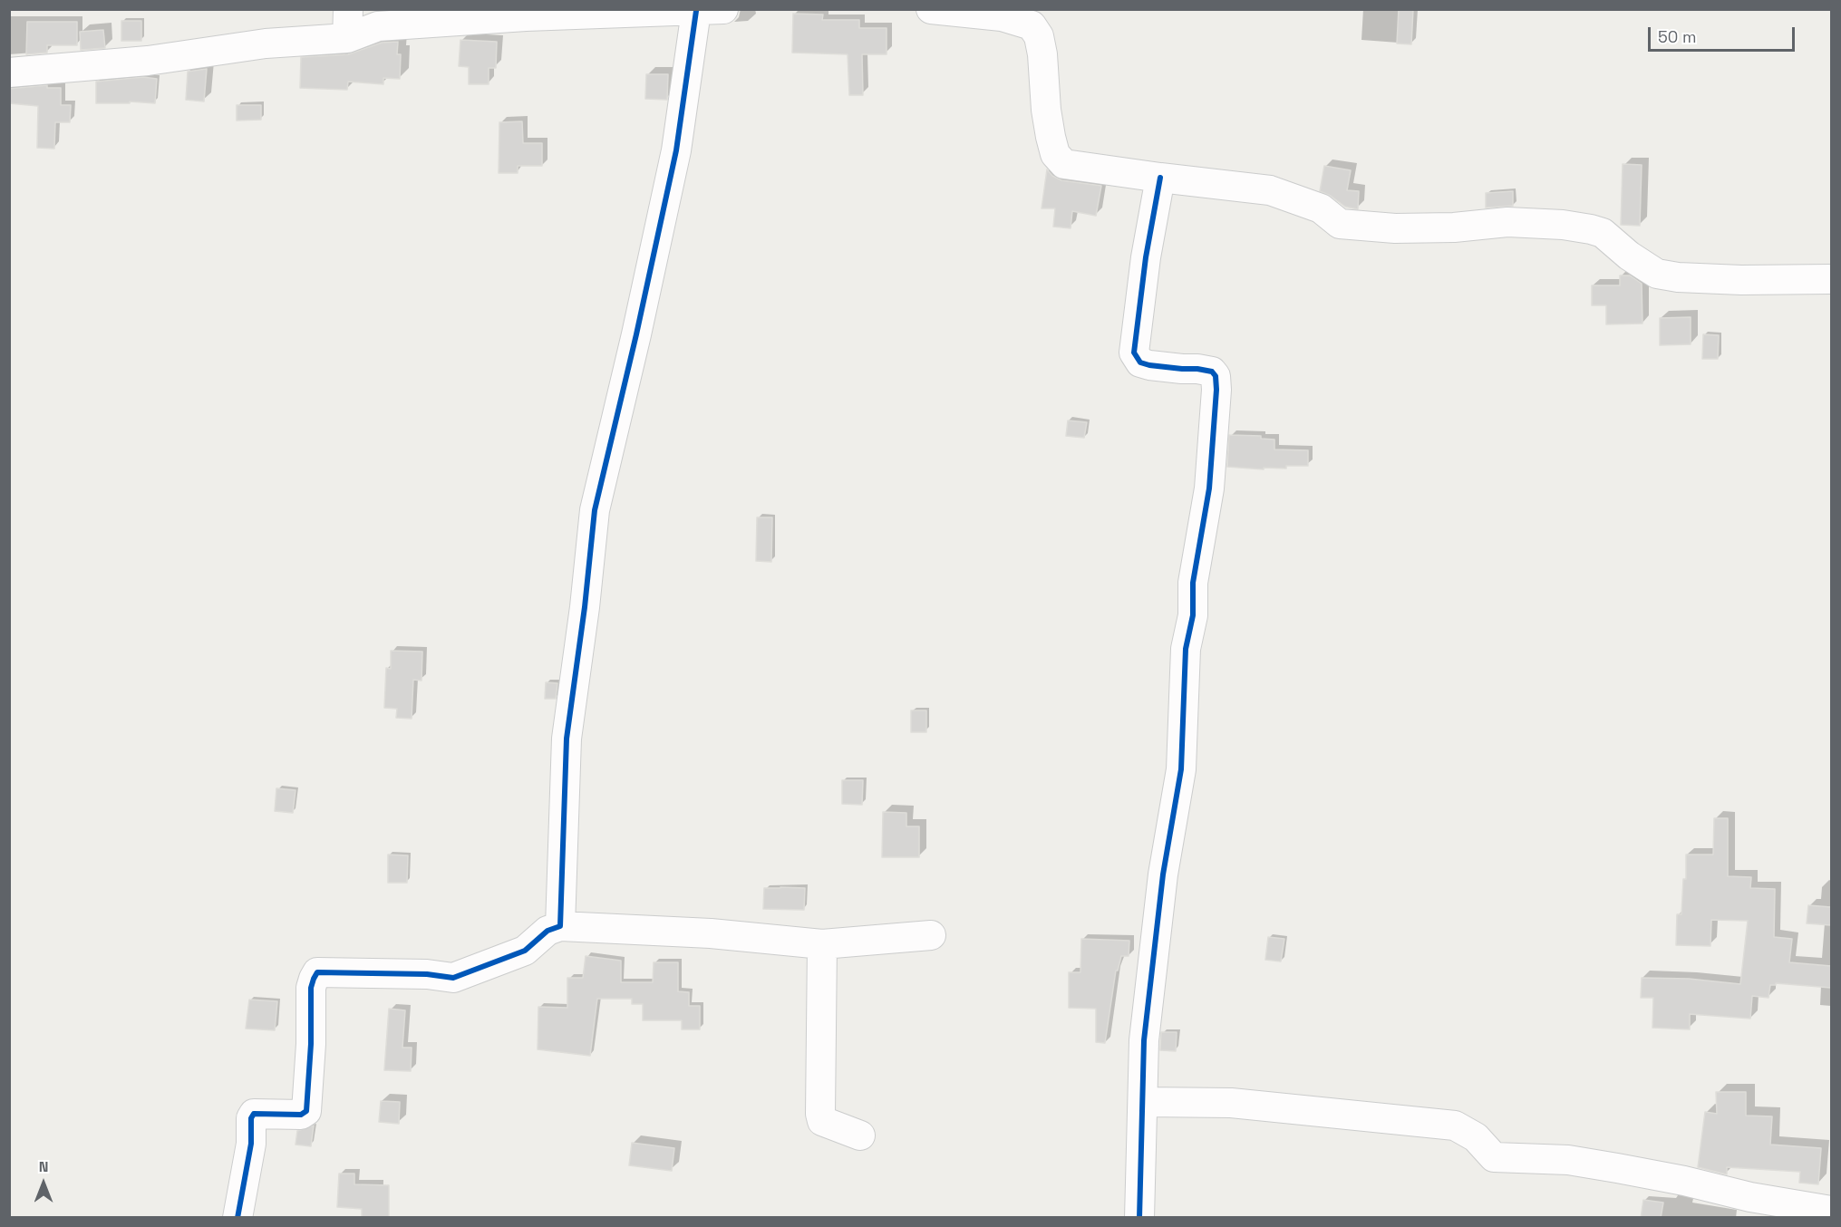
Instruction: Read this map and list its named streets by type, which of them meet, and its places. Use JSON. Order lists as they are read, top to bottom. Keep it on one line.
{"scale_bar":"50 m","north":"top"}
